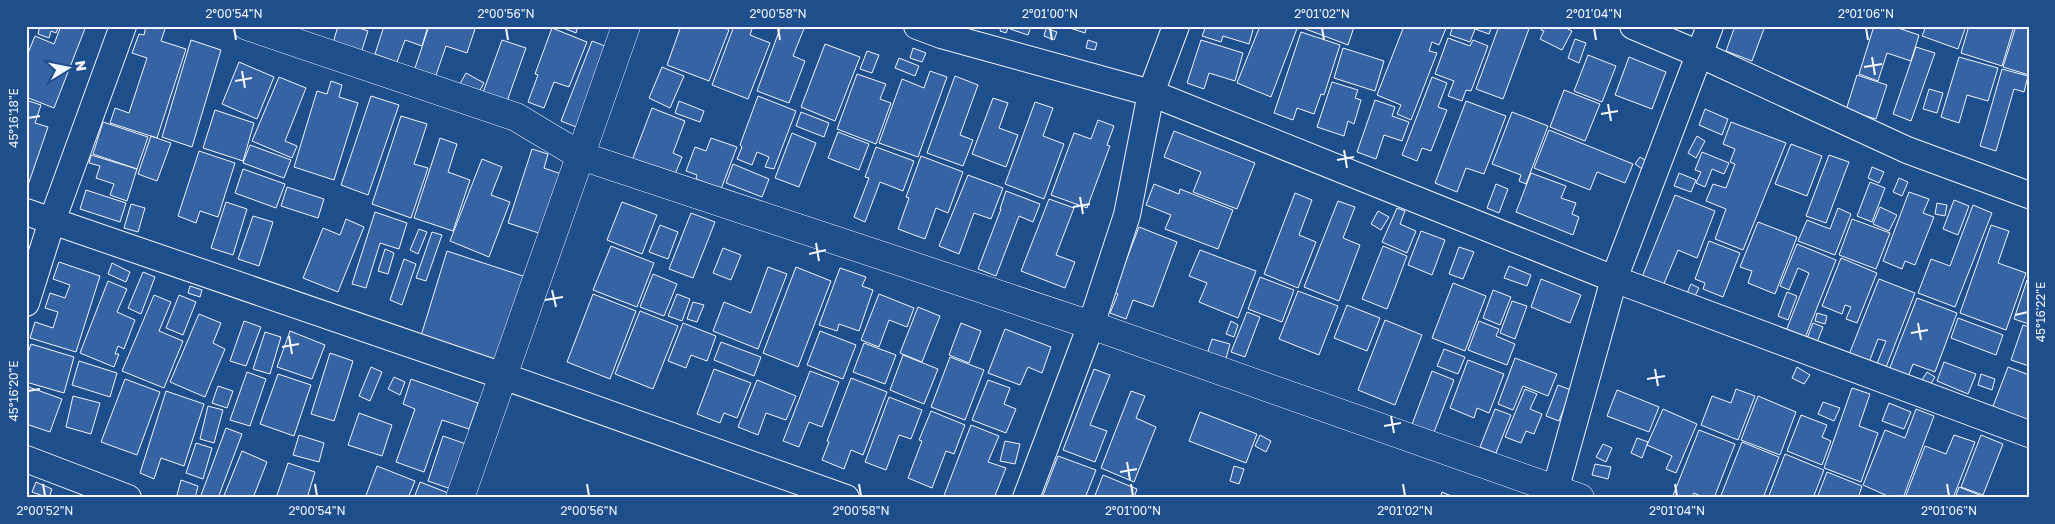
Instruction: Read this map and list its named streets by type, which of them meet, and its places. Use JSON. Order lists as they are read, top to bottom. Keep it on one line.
{"north":"right","coordinates":["2°00'54\"N","2°00'56\"N","2°00'58\"N","2°01'00\"N","2°01'02\"N","2°01'04\"N","2°01'06\"N","45°16'18\"E","45°16'22\"E","45°16'20\"E","2°00'52\"N"]}
